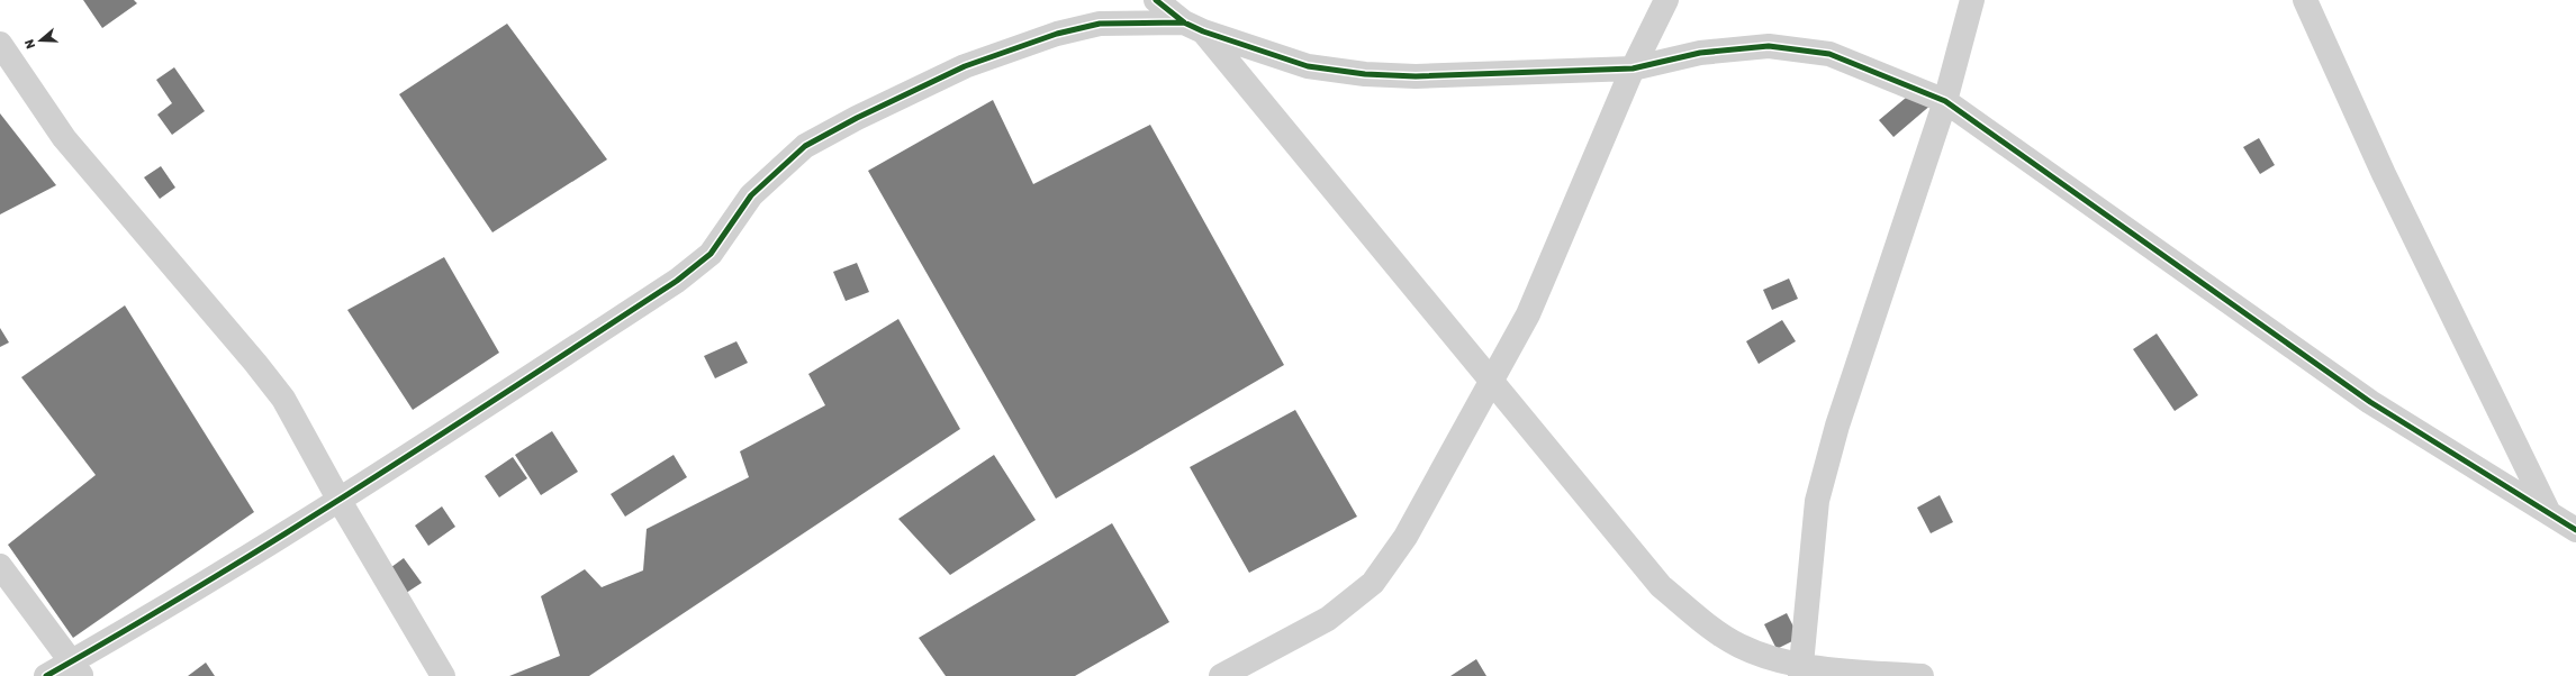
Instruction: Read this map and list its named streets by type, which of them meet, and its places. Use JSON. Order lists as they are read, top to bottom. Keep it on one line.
{"north":"left"}
